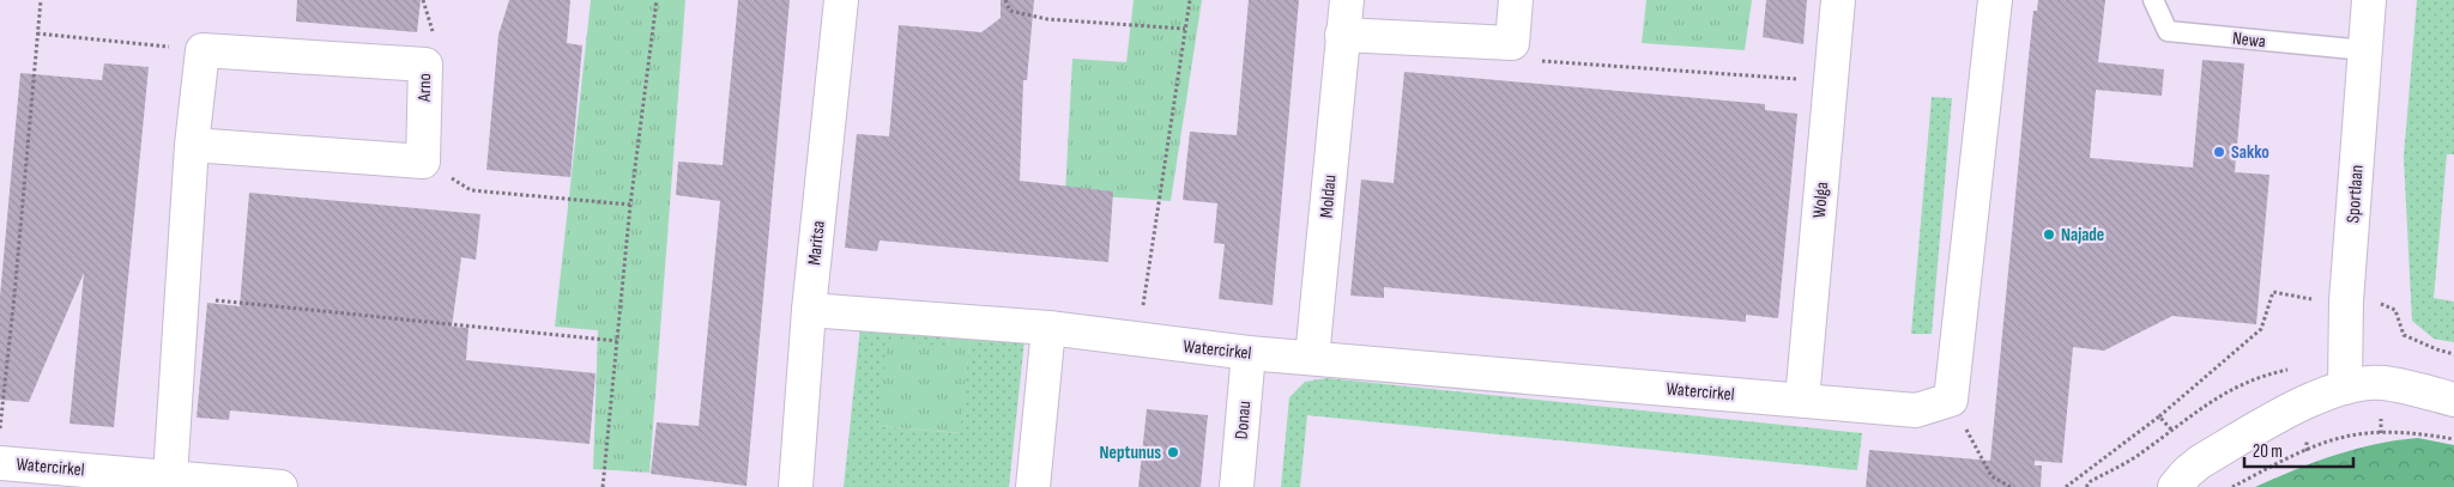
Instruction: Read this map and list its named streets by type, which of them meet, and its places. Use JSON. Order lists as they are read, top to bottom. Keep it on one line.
{"streets":{"street":["Arno","Sportlaan","Moldau","Wolga","Maritsa","Watercirkel","Donau"],"lane":["Newa"]},"crossings":[["Newa","Sportlaan"],["Moldau","Watercirkel"],["Wolga","Watercirkel"],["Maritsa","Watercirkel"],["Watercirkel","Donau"]],"places":["Sakko","Najade","Neptunus"],"scale_bar":"20 m"}
